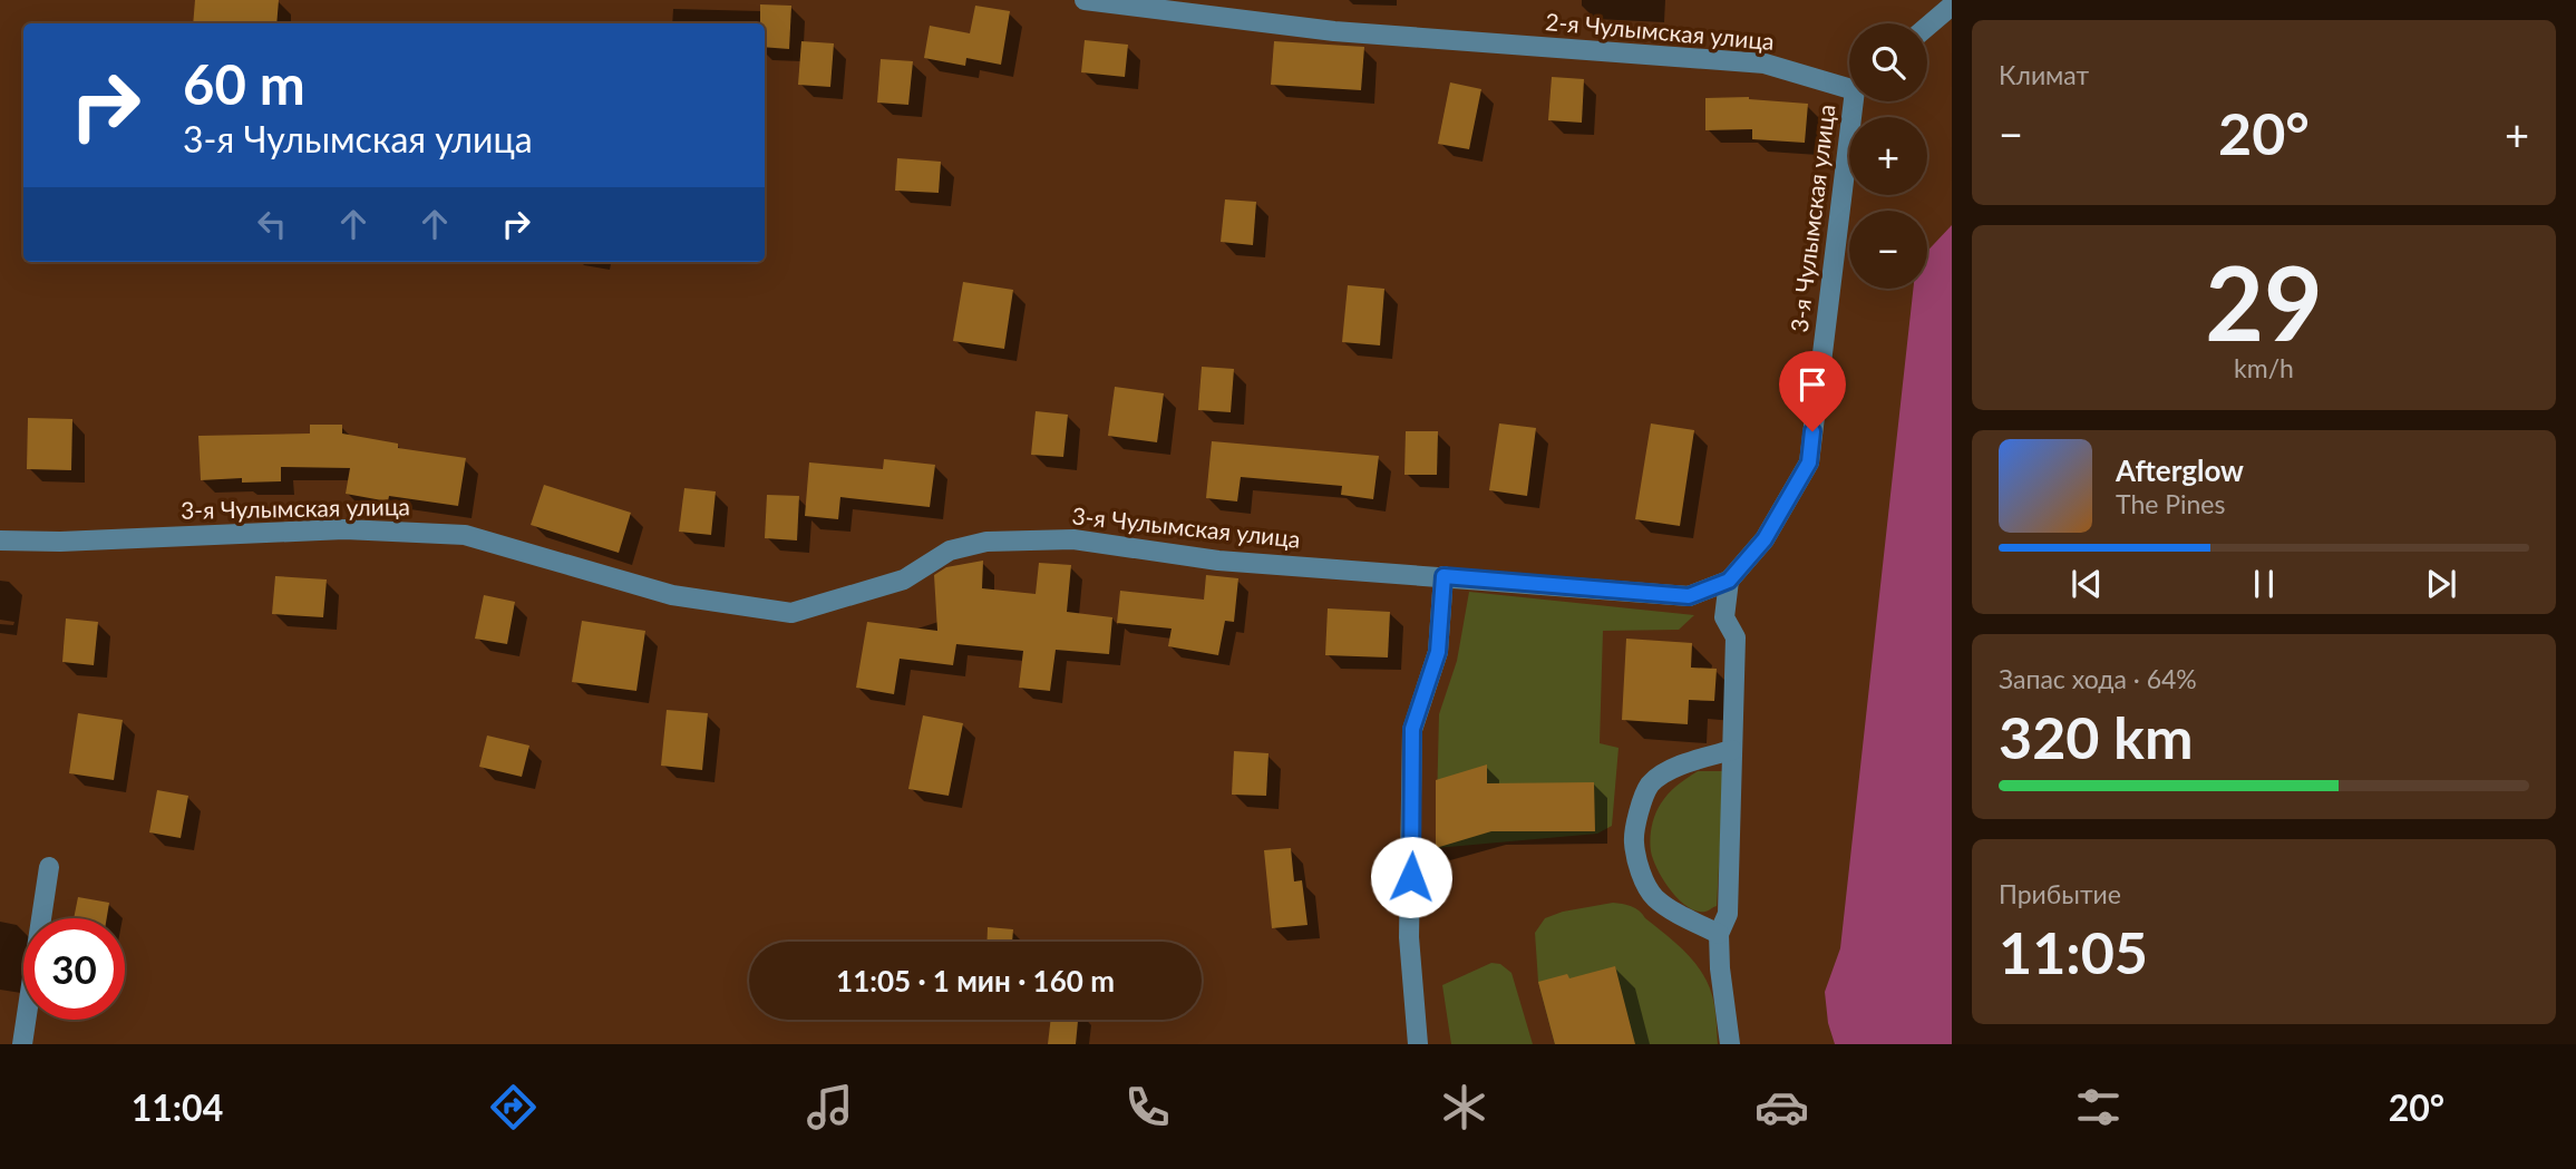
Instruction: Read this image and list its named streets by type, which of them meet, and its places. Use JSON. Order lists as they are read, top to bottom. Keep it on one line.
{"streets":{"street":["2-я Чулымская улица","3-я Чулымская улица"]},"page":{"tile":["Климат",["29","km/h"],["Запас хода · 64%","320 km"],["Прибытие","11:05"]],"map_buttons":["+","−"],"turn":["60 m","3-я Чулымская улица"],"heat":["−","20°","+"],"song":["Afterglow","The Pines"],"limit":"30","trip":"11:05 · 1 мин · 160 m","tabs":["11:04","20°"]}}
